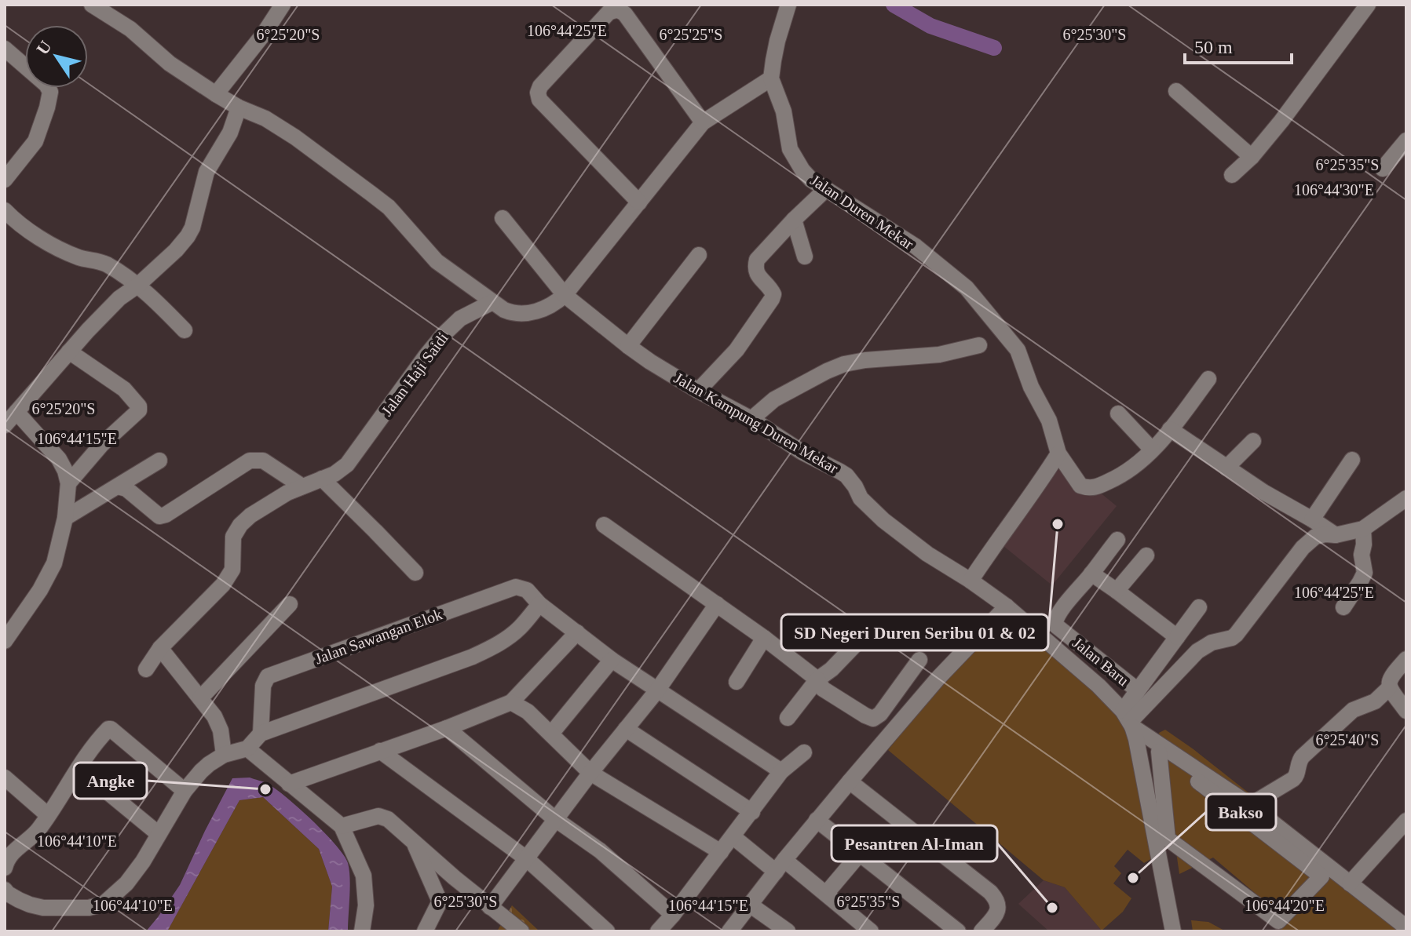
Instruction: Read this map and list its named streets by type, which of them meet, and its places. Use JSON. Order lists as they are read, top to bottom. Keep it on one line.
{"streets":{"street":["Jalan Duren Mekar","Jalan Haji Saidi","Jalan Kampung Duren Mekar","Jalan Sawangan Elok","Jalan Baru"]},"crossings":[["Jalan Kampung Duren Mekar","Jalan Baru"]],"places":["SD Negeri Duren Seribu 01 & 02","Angke","Bakso","Pesantren Al-Iman"],"scale_bar":"50 m","north":"top left","coordinates":["106°44'25\"E","6°25'20\"S","6°25'25\"S","6°25'30\"S","6°25'35\"S","106°44'30\"E","106°44'15\"E","6°25'40\"S","106°44'10\"E","106°44'20\"E"]}
